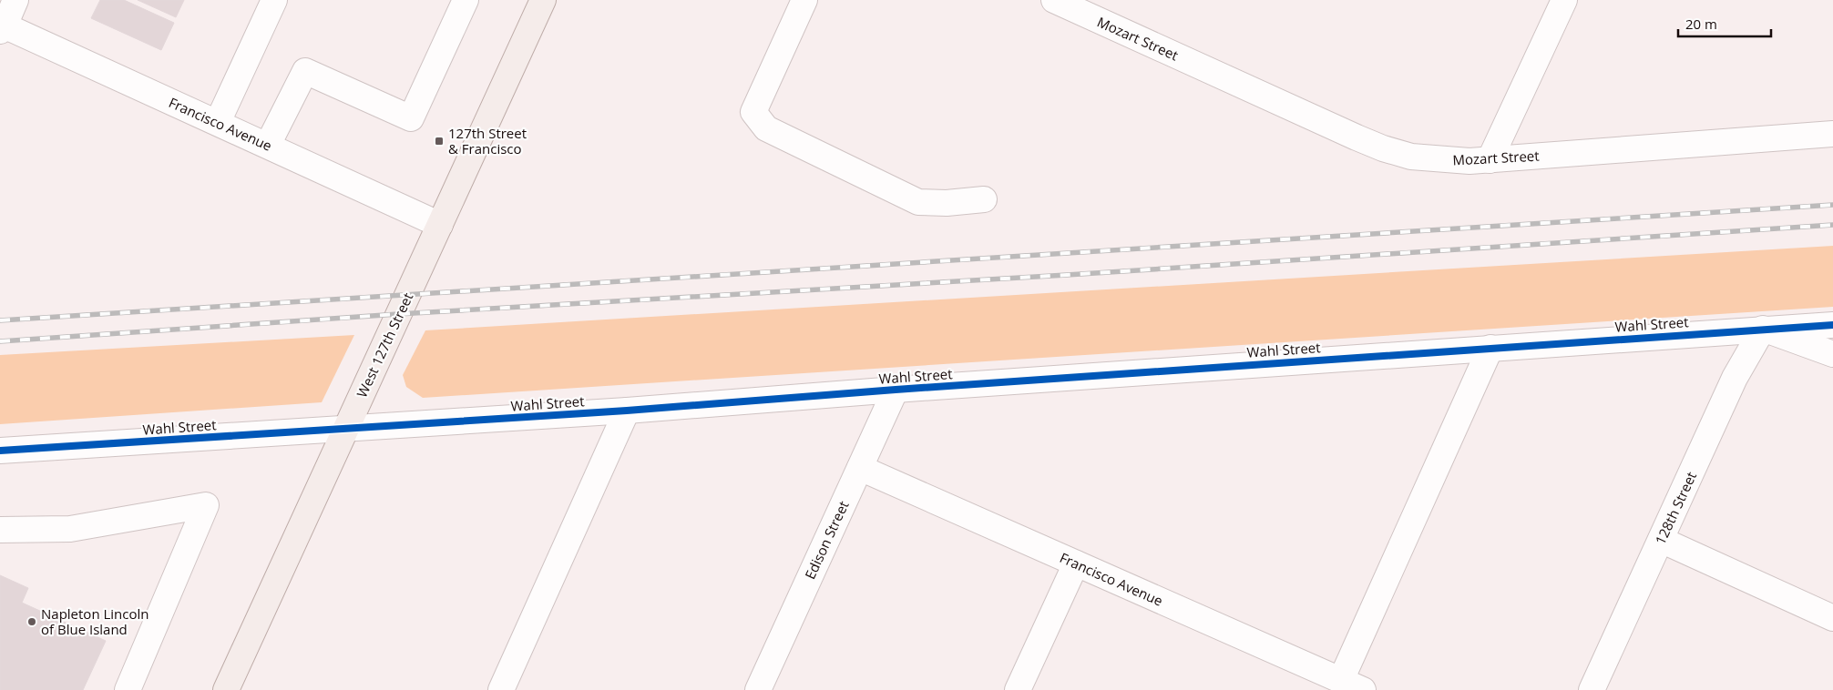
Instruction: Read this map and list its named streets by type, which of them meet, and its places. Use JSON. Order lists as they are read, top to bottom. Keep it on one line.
{"streets":{"main road":["West 127th Street"],"street":["Mozart Street","Francisco Avenue","Wahl Street","128th Street","Edison Street"]},"crossings":[["Francisco Avenue","West 127th Street"],["Francisco Avenue","Edison Street"],["Wahl Street","West 127th Street"],["Wahl Street","128th Street"],["Wahl Street","Edison Street"]],"places":{"transit":["127th Street & Francisco"],"other":["Napleton Lincoln of Blue Island"]},"scale_bar":"20 m"}
